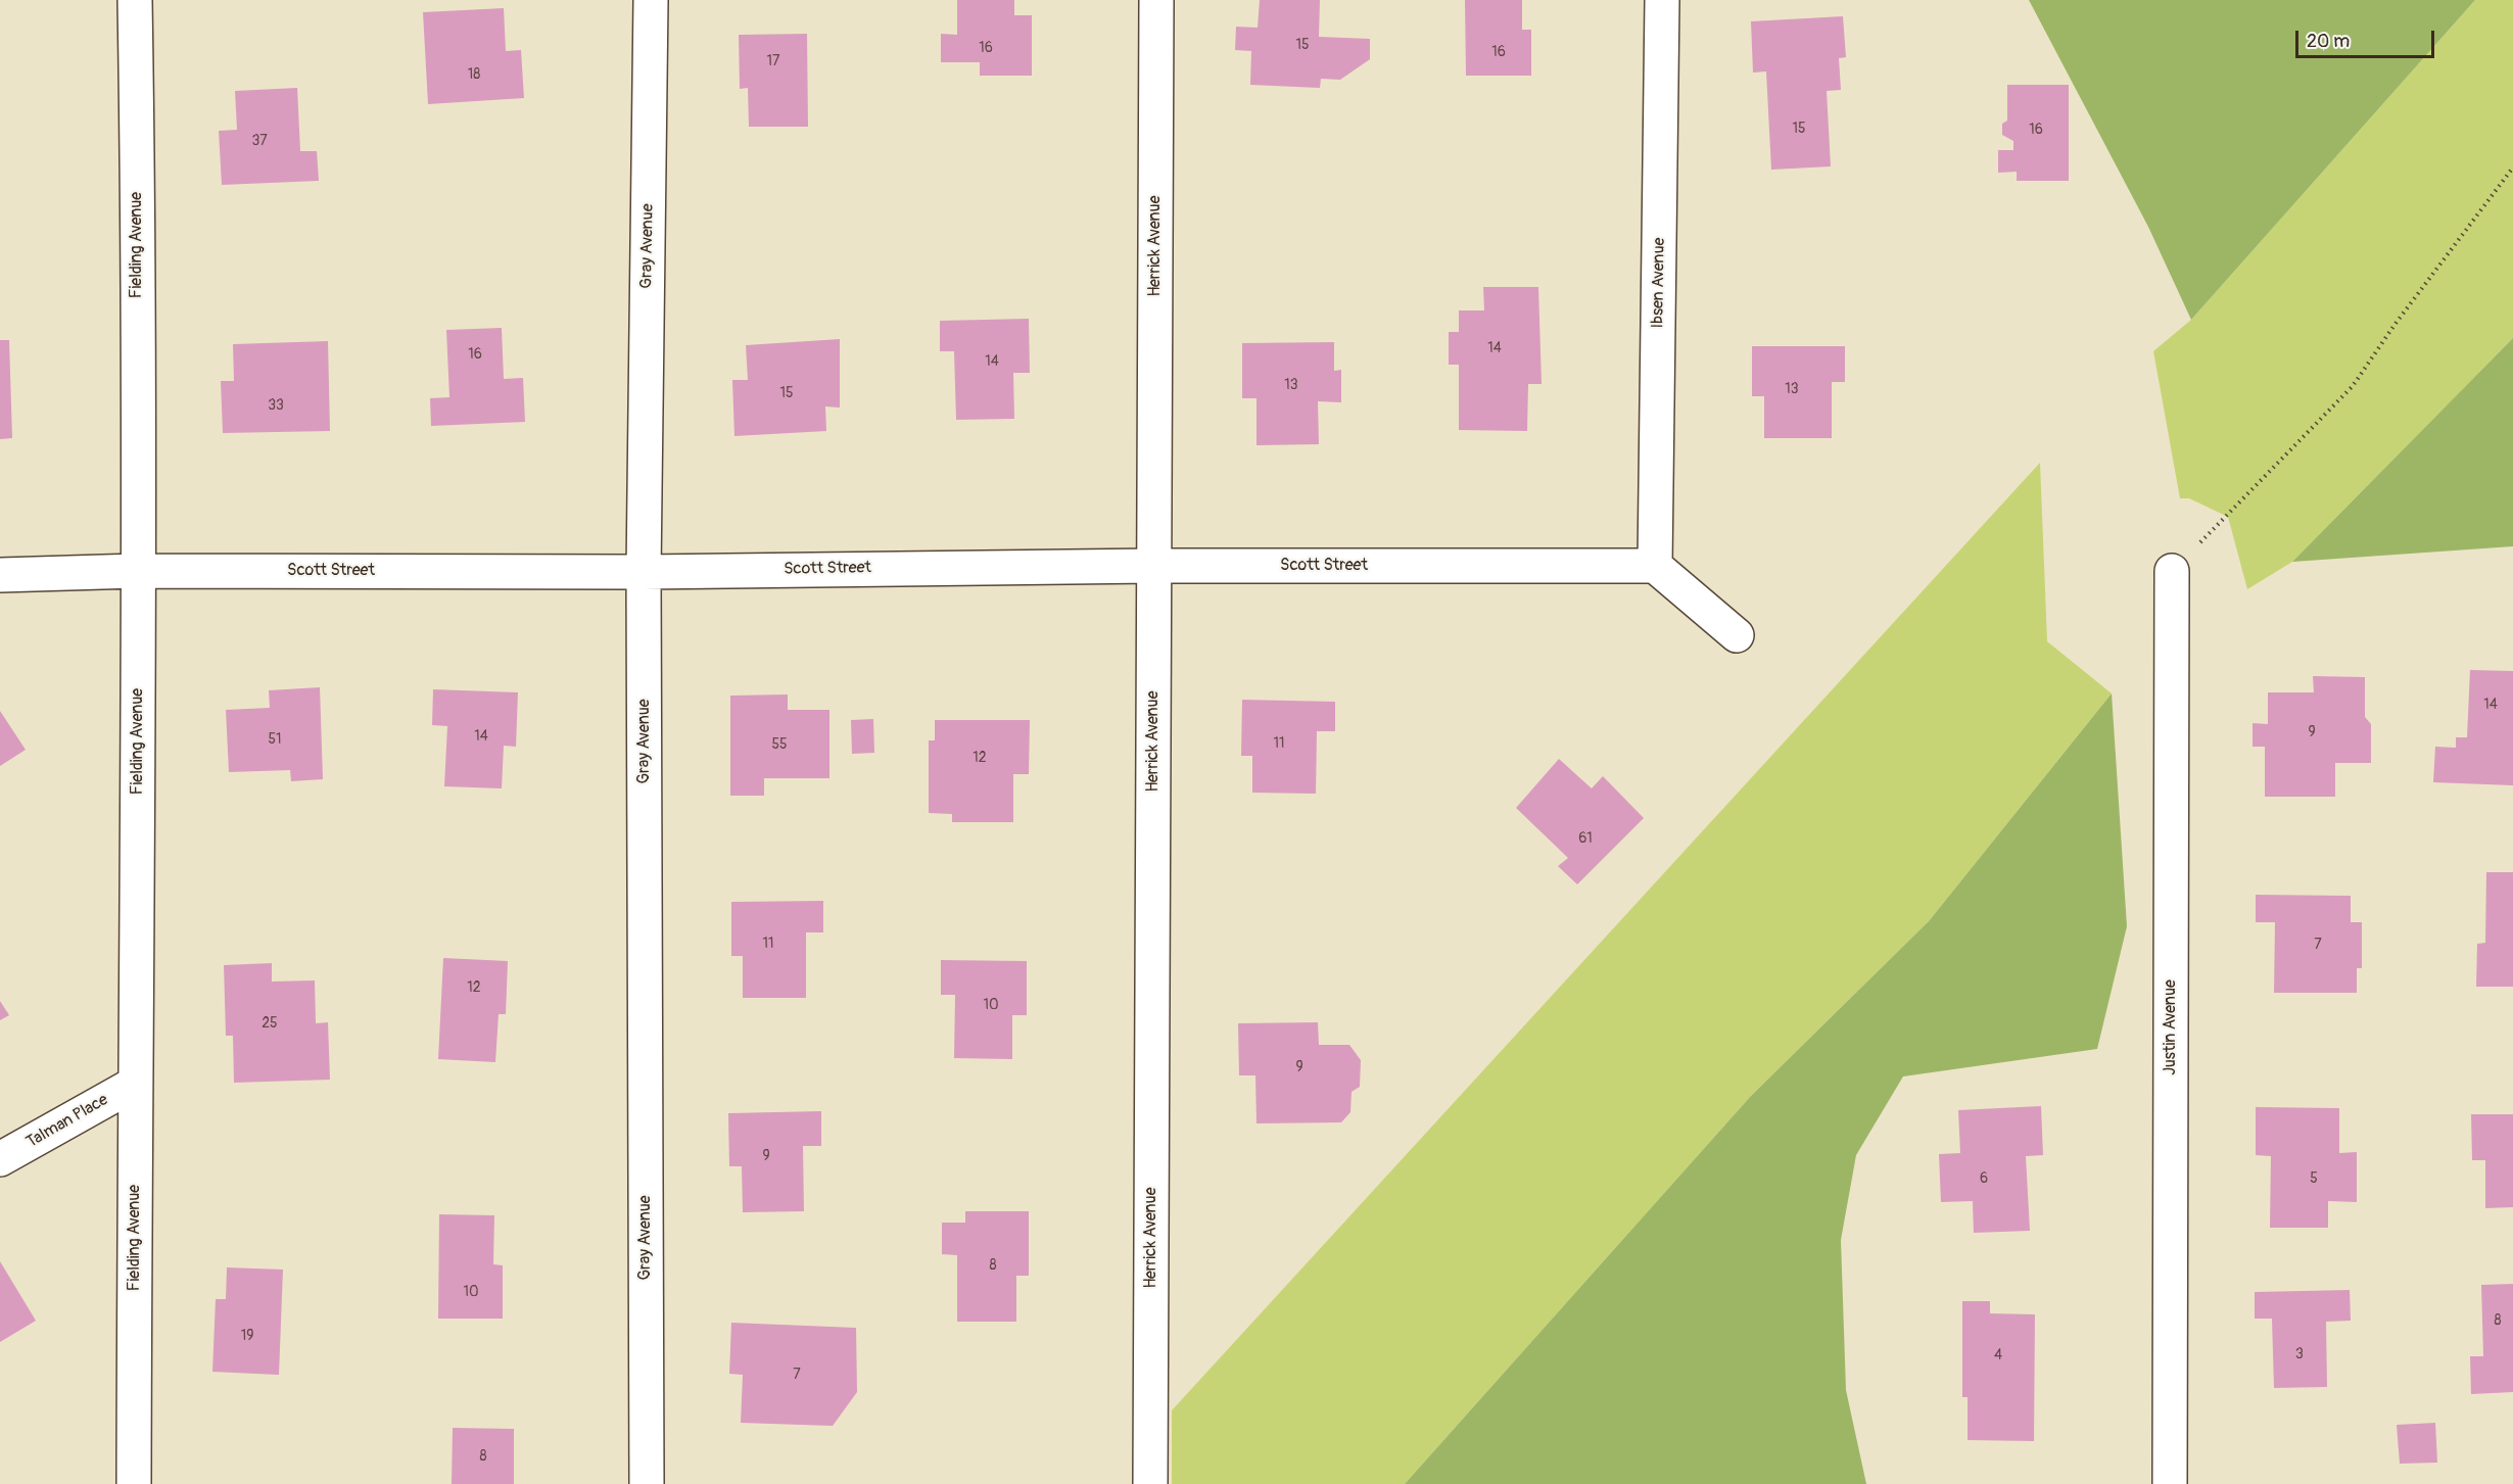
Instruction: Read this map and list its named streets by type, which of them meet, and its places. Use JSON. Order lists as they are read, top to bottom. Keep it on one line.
{"streets":{"street":["Fielding Avenue","Gray Avenue","Herrick Avenue","Ibsen Avenue","Scott Street","Justin Avenue","Talman Place"]},"crossings":[["Fielding Avenue","Scott Street"],["Fielding Avenue","Talman Place"],["Gray Avenue","Scott Street"],["Herrick Avenue","Scott Street"],["Ibsen Avenue","Scott Street"]],"house_numbers":["15","16","16","17","18","15","16","37","14","16","14","13","13","15","33","14","9","14","51","11","55","12","61","11","7","12","10","25","9","9","6","5","8","10","8","19","3","4","7","8"],"scale_bar":"20 m"}
